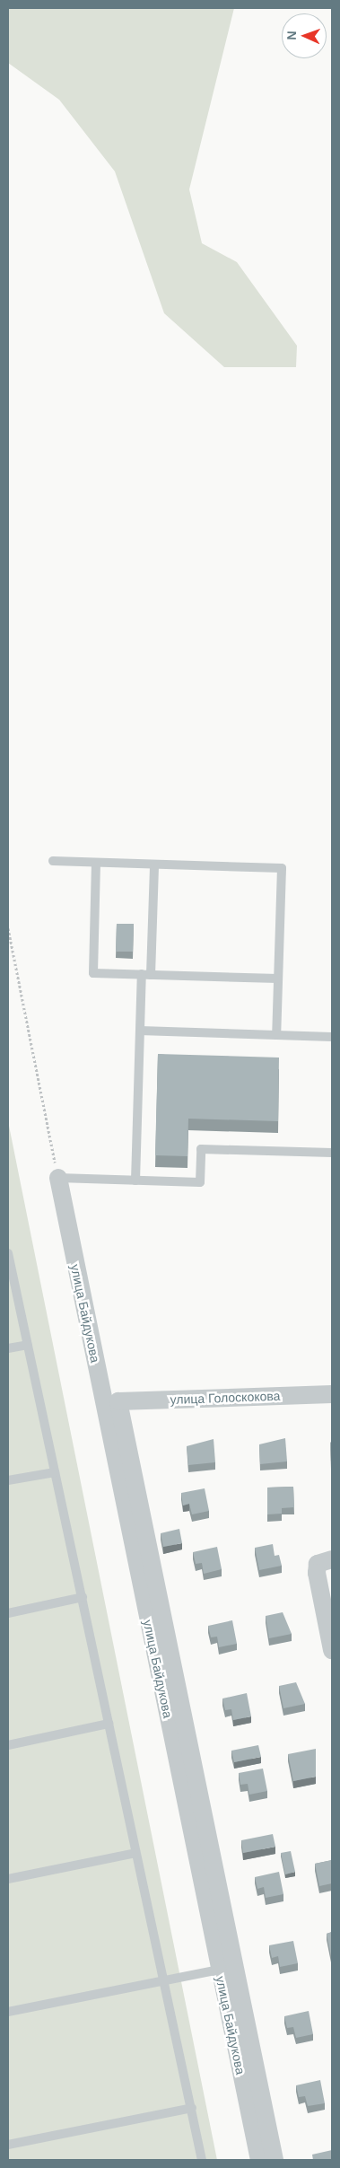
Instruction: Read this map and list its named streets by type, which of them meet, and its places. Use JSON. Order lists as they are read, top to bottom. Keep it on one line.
{"streets":{"street":["улица Байдукова","улица Голоскокова"]},"crossings":[["улица Байдукова","улица Голоскокова"]],"north":"left"}
